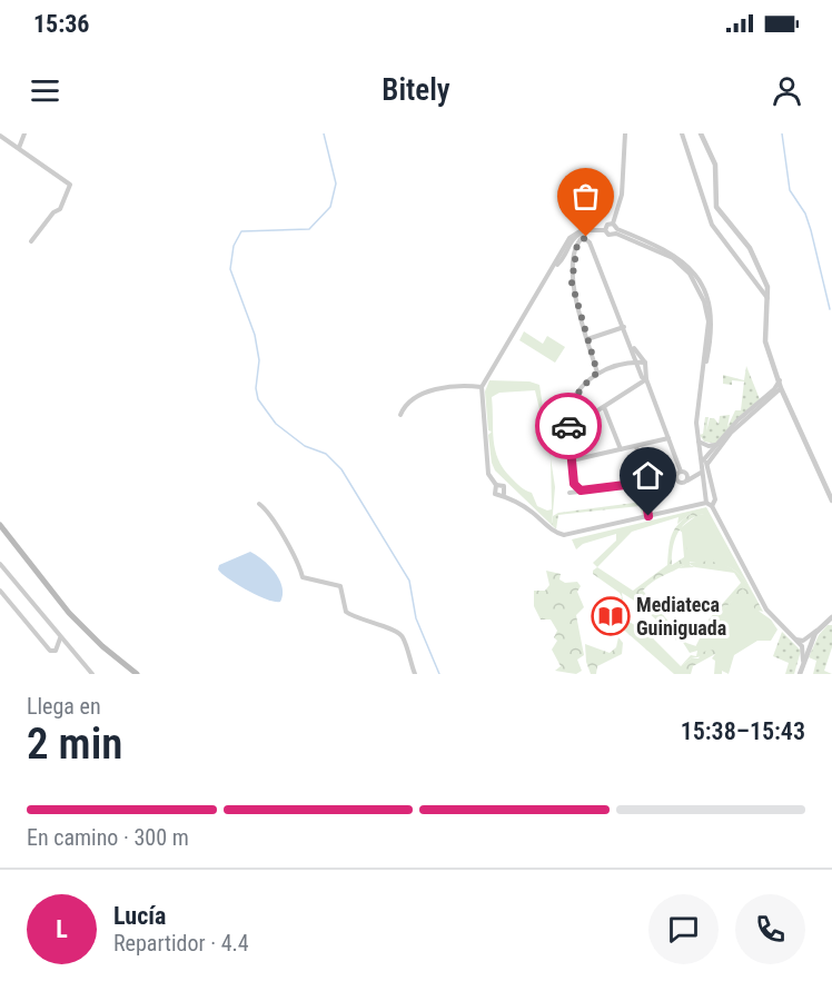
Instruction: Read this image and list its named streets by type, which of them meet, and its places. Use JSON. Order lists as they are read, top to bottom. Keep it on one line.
{"places":{"library":["Mediateca Guiniguada"]},"page":{"status":"15:36","header":"Bitely","heading":["2 min","Llega en","15:38–15:43"],"panel":["Lucía","Repartidor · 4.4"],"bar":"En camino · 300 m","round":"L"}}
